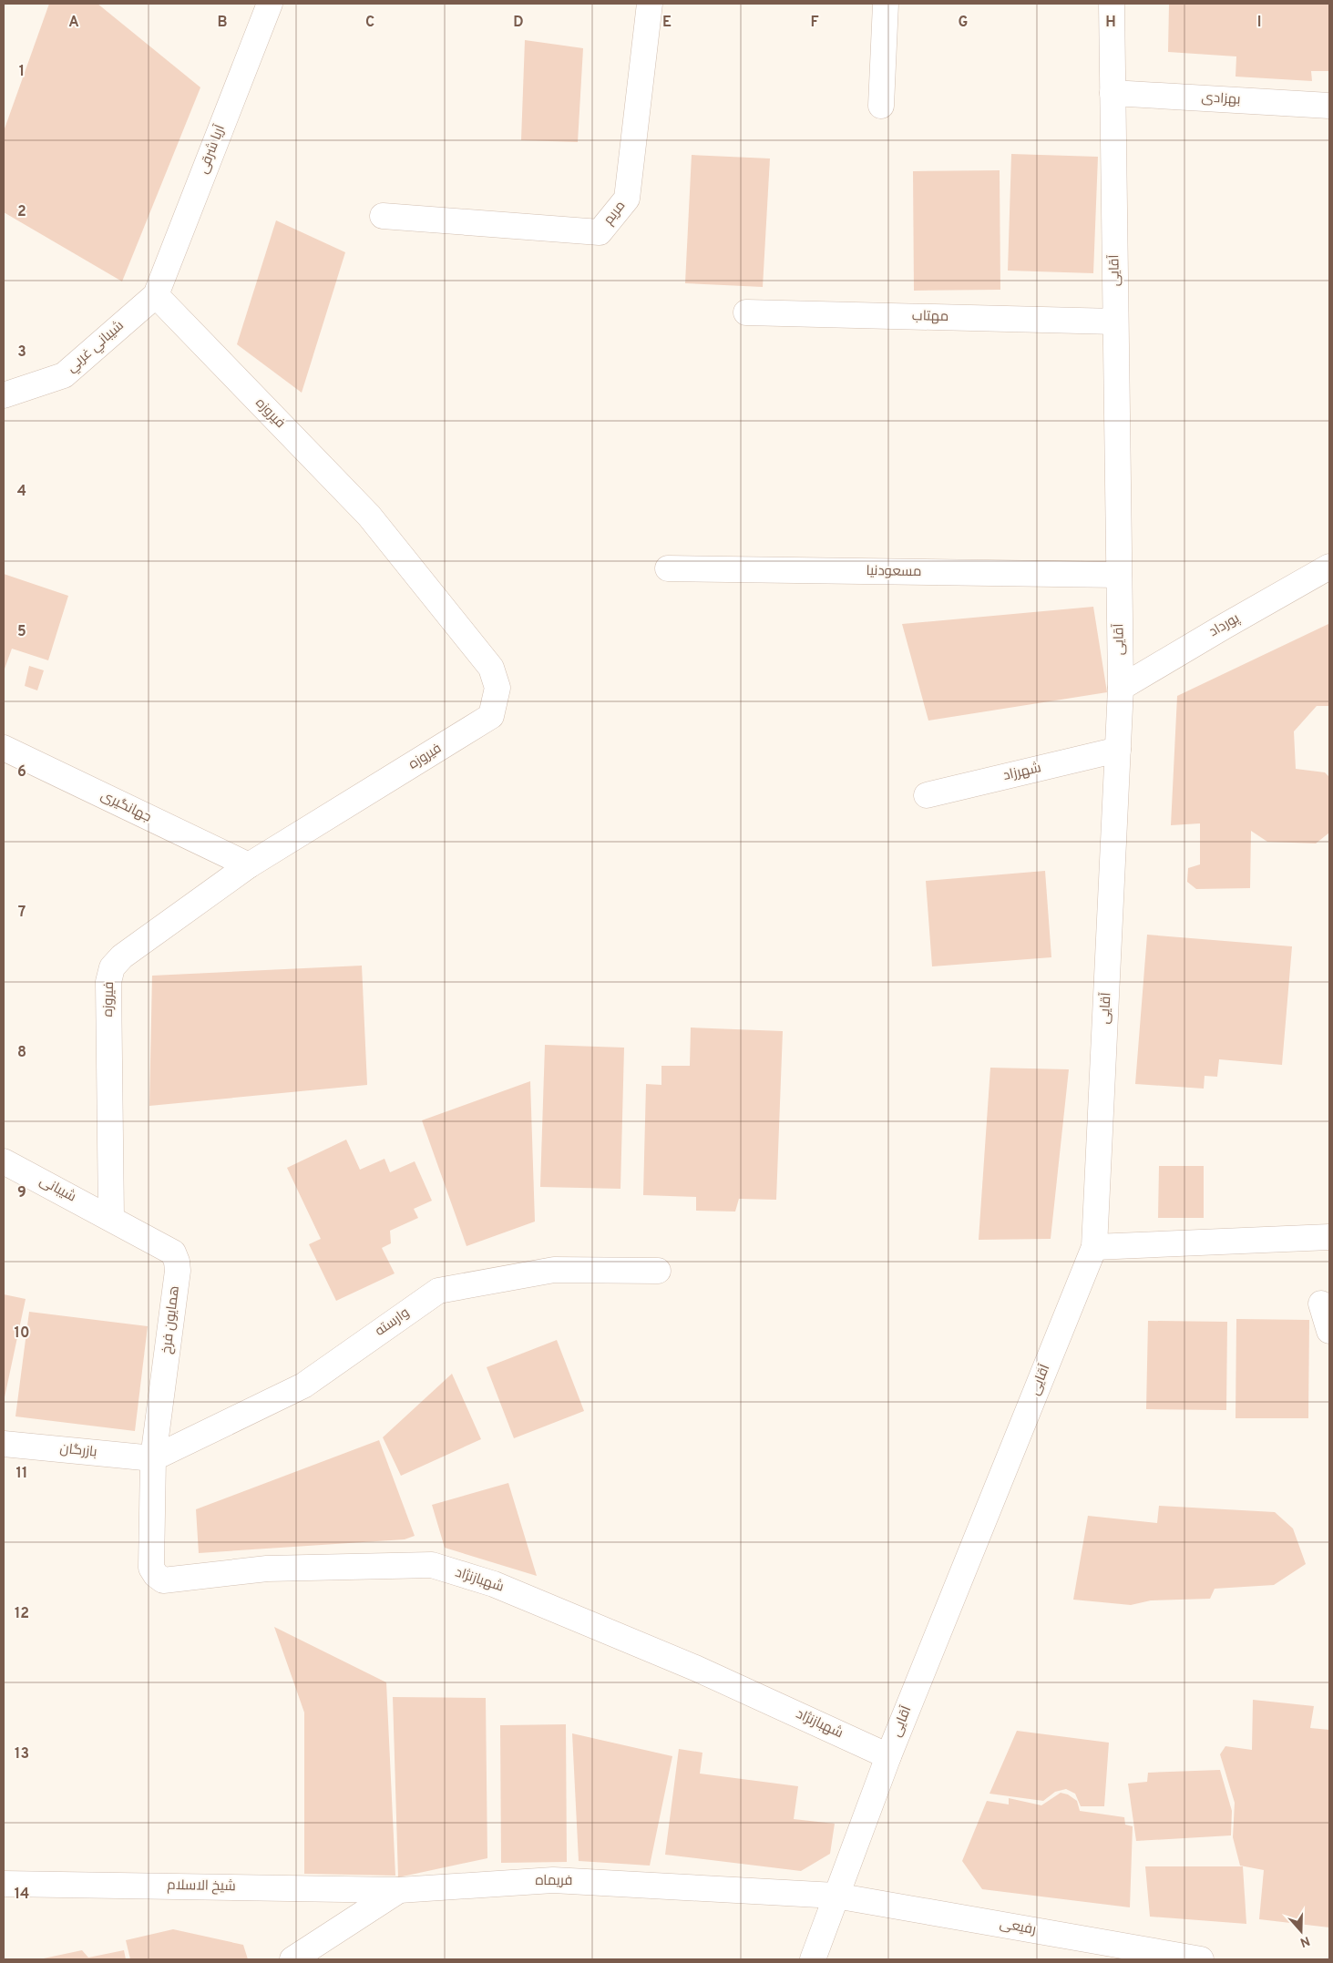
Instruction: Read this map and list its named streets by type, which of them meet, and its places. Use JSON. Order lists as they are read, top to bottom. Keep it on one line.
{"streets":{"street":["بهزادی","آریا شرقی","مریم","آقایی","مهتاب","شيباني غربي","فیروزه","مسعودنیا","پورداد","شهرزاد","جهانگیری","شیبانی","همایون فرخ","وارسته","بازرگان","شهبازنژاد","فریماه","شیخ الاسلام","رفیعی"]},"crossings":[["بهزادی","آقایی"],["آریا شرقی","شيباني غربي"],["آریا شرقی","فیروزه"],["آقایی","مهتاب"],["آقایی","مسعودنیا"],["آقایی","پورداد"],["آقایی","شهرزاد"],["آقایی","شهبازنژاد"],["آقایی","فریماه"],["آقایی","رفیعی"],["شيباني غربي","فیروزه"],["فیروزه","جهانگیری"],["فیروزه","شیبانی"],["فیروزه","همایون فرخ"],["شیبانی","همایون فرخ"],["همایون فرخ","وارسته"],["همایون فرخ","بازرگان"],["همایون فرخ","شهبازنژاد"],["وارسته","بازرگان"],["وارسته","شهبازنژاد"],["بازرگان","شهبازنژاد"],["فریماه","شیخ الاسلام"],["فریماه","رفیعی"]],"north":"bottom","grid":{"columns":["A","B","C","D","E","F","G","H","I"],"rows":["1","2","3","4","5","6","7","8","9","10","11","12","13","14"]}}
